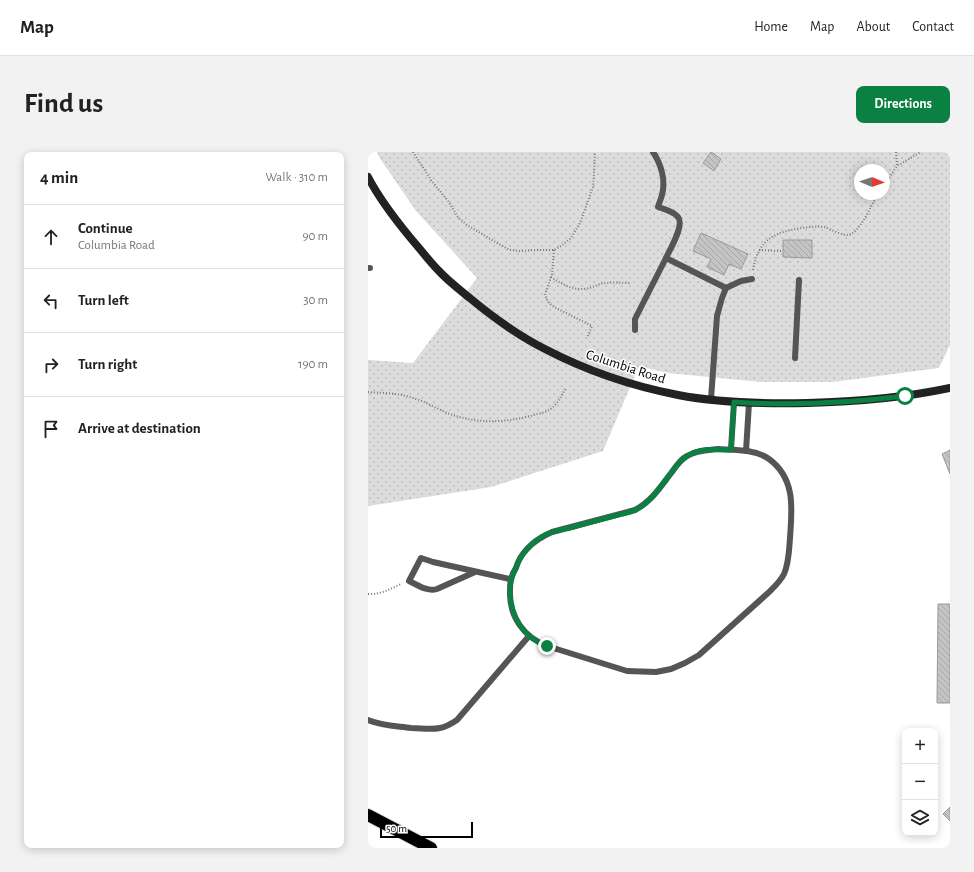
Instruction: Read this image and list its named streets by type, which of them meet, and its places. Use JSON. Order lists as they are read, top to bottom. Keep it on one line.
{"streets":{"main road":["Columbia Road"]},"scale_bar":"50 m","north":"right","page":{"header":"Map","nav":["Home","Map","About","Contact"],"buttons":"Directions","title":"Find us","heading":["4 min","Walk · 310 m"],"list":[["Continue","Columbia Road","90 m"],["Turn left","30 m"],["Turn right","190 m"],"Arrive at destination"],"map_buttons":["+","−"],"scale":"50 m"}}
